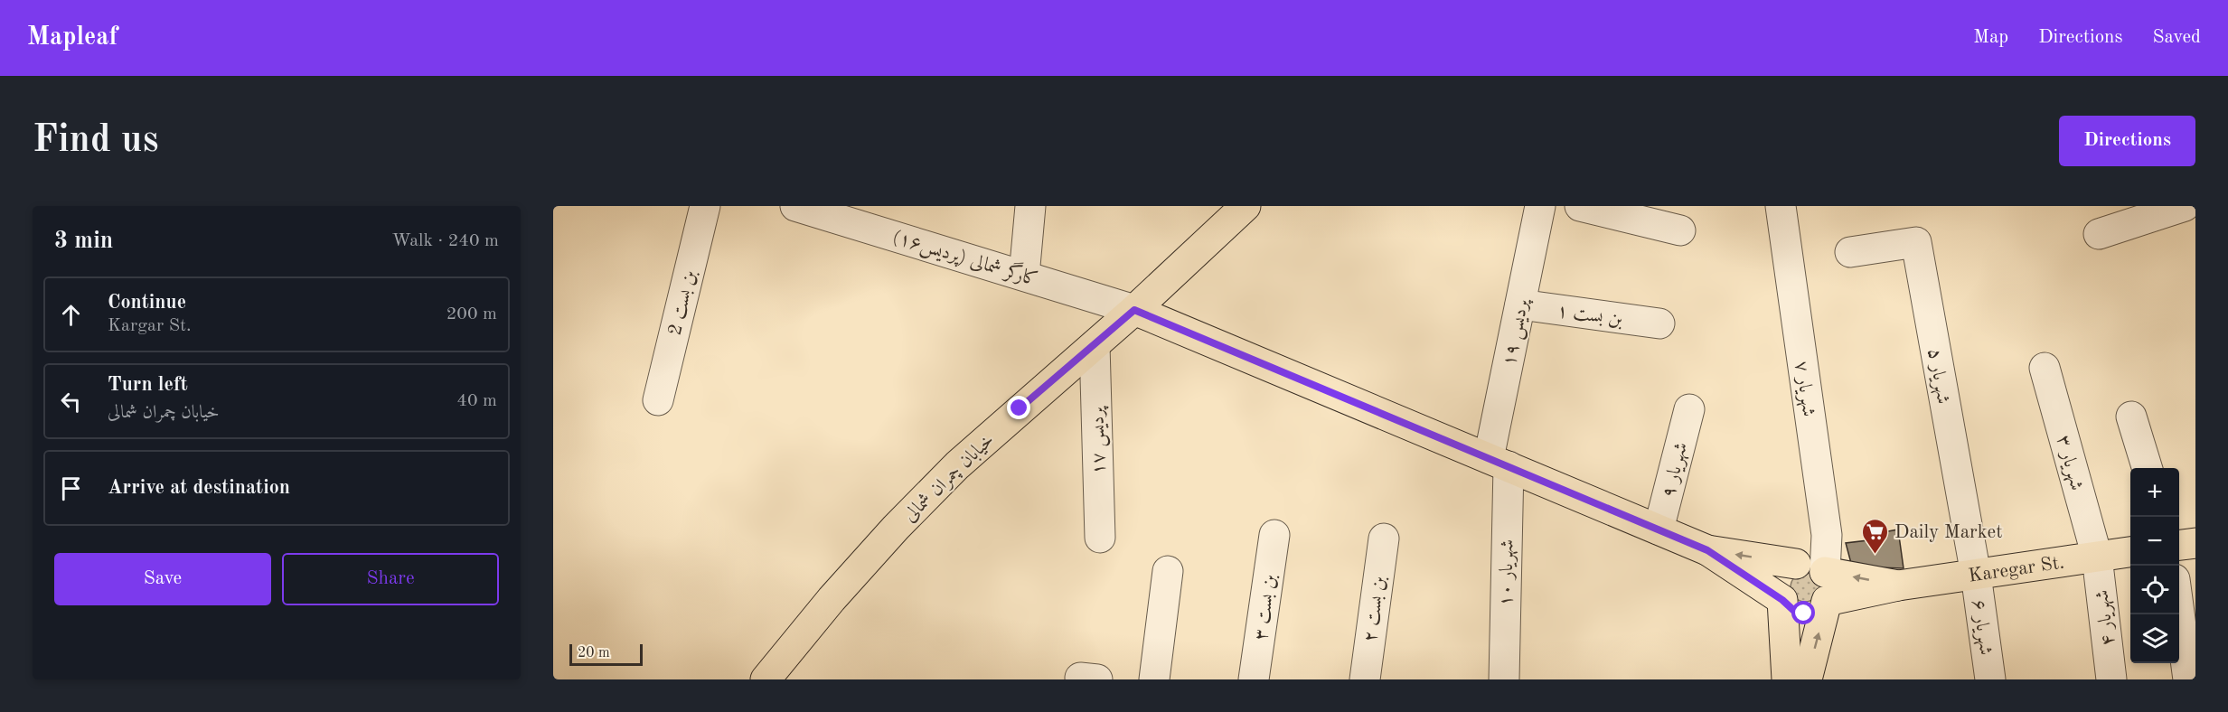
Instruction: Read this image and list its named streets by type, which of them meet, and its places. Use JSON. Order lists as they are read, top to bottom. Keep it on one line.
{"streets":{"main road":["خیابان چمران شمالی","Karegar St."],"street":["کارگر شمالی (پردیس۱۶)","بن بست 2","بن بست ۱","پردیس ۱۹","شهریار ۵","شهریار ۷","پردیس ۱۷","شهریار ۳","شهریار ۹","شهریار ۱۰","بن بست ۳","بن بست ۲","شهریار ۴","شهریار ۶"]},"crossings":[["کارگر شمالی (پردیس۱۶)","خیابان چمران شمالی"],["بن بست ۱","پردیس ۱۹"],["پردیس ۱۹","شهریار ۱۰"],["شهریار ۵","Karegar St."],["شهریار ۵","شهریار ۶"],["پردیس ۱۷","خیابان چمران شمالی"],["شهریار ۳","Karegar St."],["شهریار ۳","شهریار ۴"],["Karegar St.","شهریار ۴"],["Karegar St.","شهریار ۶"]],"places":{"supermarket":["Daily Market"]},"scale_bar":"20 m","page":{"header":"Mapleaf","nav":["Map","Directions","Saved"],"buttons":["Directions",["Save","Share"]],"title":"Find us","heading":["3 min","Walk · 240 m"],"list":[["Continue","Kargar St.","200 m"],["Turn left","خیابان چمران شمالی","40 m"],"Arrive at destination"],"map_buttons":["+","−"],"scale":"20 m"}}
